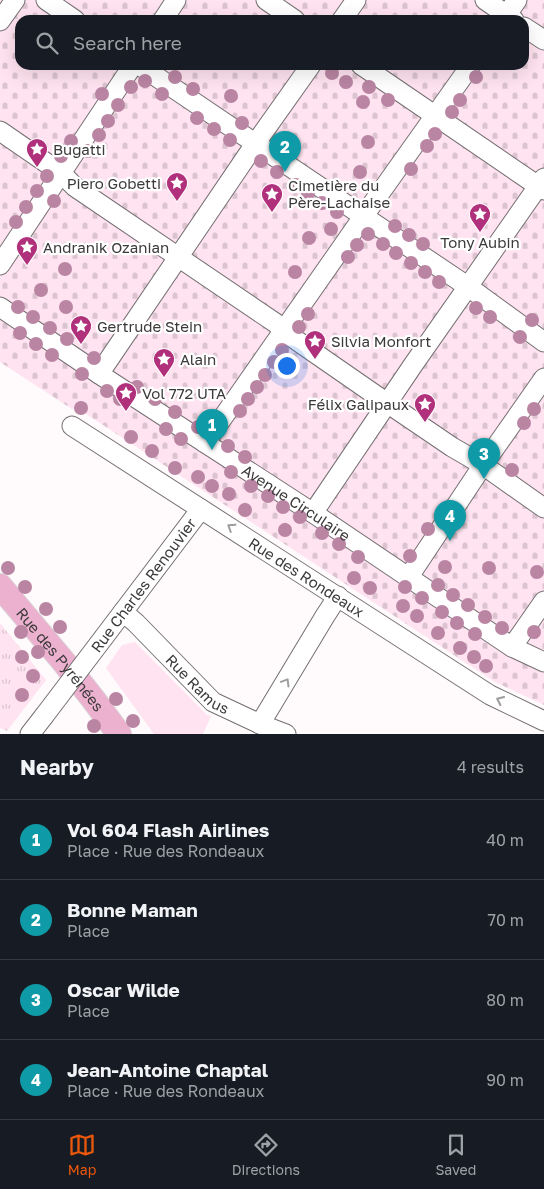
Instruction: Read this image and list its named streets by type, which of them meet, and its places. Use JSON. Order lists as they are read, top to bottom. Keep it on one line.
{"streets":{"main road":["Rue des Pyrénées"],"street":["Avenue Circulaire","Rue des Rondeaux","Rue Charles Renouvier","Rue Ramus"]},"crossings":[["Rue des Rondeaux","Rue Charles Renouvier"],["Rue Charles Renouvier","Rue Ramus"]],"one_way":["Rue des Rondeaux"],"places":{"place":["Bugatti","Piero Gobetti","Cimetière du Père-Lachaise","Tony Aubin","Andranik Ozanian","Gertrude Stein","Silvia Monfort","Alain","Vol 772 UTA","Félix Galipaux"]},"page":{"search":"Search here","pins":["2","1","3","4"],"heading":["Nearby","4 results"],"list":[{"mark":"1","name":"Vol 604 Flash Airlines","note":"Place · Rue des Rondeaux","value":"40 m"},{"mark":"2","name":"Bonne Maman","note":"Place","value":"70 m"},{"mark":"3","name":"Oscar Wilde","note":"Place","value":"80 m"},{"mark":"4","name":"Jean-Antoine Chaptal","note":"Place · Rue des Rondeaux","value":"90 m"}],"nav":["Map","Directions","Saved"]}}
